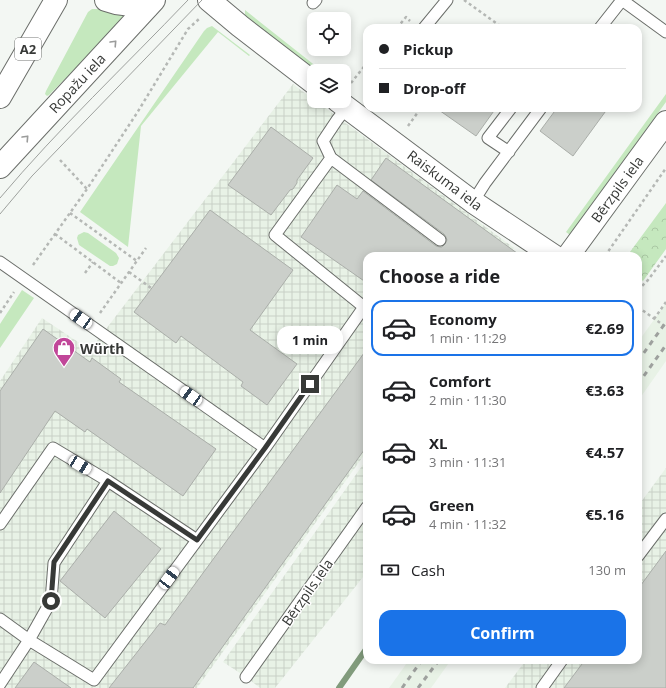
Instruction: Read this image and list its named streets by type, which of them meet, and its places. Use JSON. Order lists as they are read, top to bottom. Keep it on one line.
{"streets":{"main road":["A2","Ropažu iela","Raiskuma iela","Bērzpils iela"]},"places":{"shop":["Würth"]},"page":{"banner":["Pickup","Drop-off"],"heading":"Choose a ride","list":[{"name":"Economy","note":"1 min · 11:29","value":"€2.69"},{"name":"Comfort","note":"2 min · 11:30","value":"€3.63"},{"name":"XL","note":"3 min · 11:31","value":"€4.57"},{"name":"Green","note":"4 min · 11:32","value":"€5.16"}],"bubble":"1 min","pay":["Cash","130 m"],"buttons":"Confirm"}}
